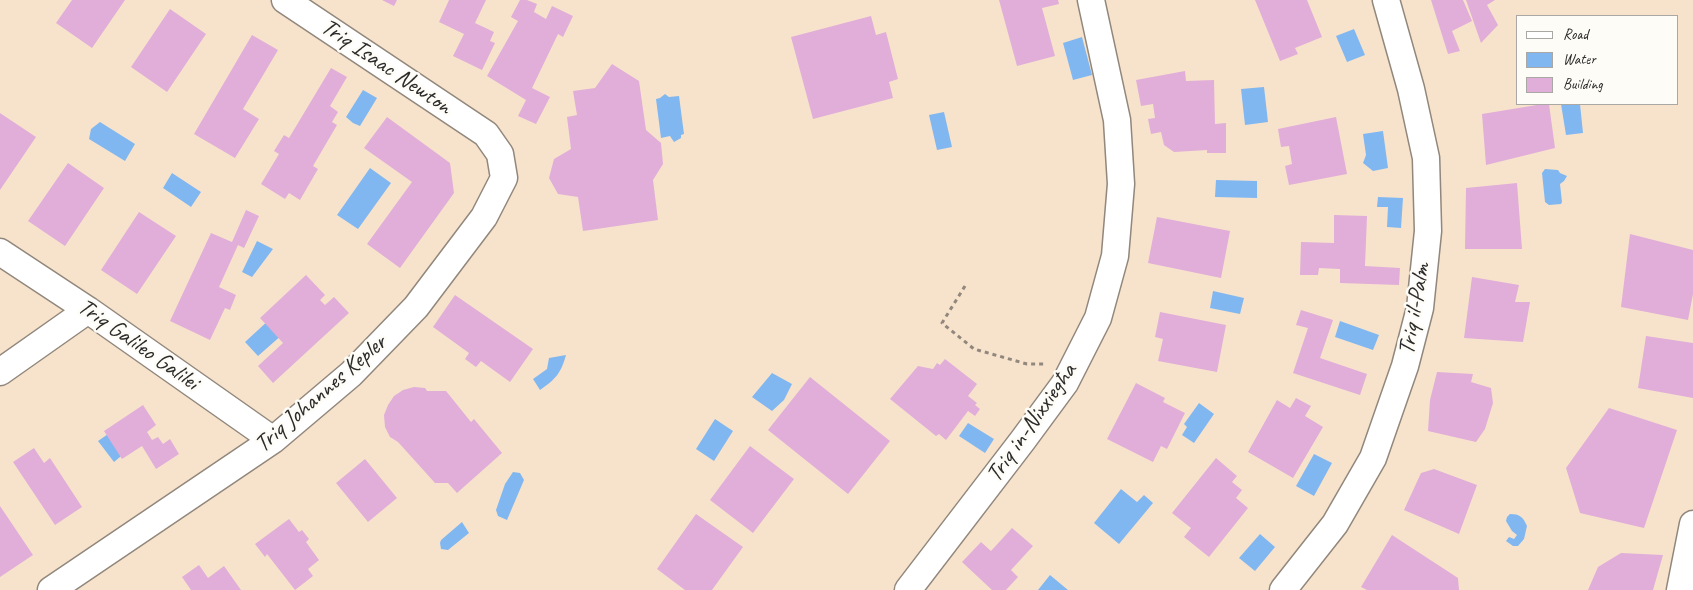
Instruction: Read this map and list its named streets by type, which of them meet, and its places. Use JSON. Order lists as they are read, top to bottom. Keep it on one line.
{"streets":{"street":["Triq Isaac Newton","Triq il-Palm","Triq Galileo Galilei","Triq Johannes Kepler","Triq in-Nixxiegħa"]},"crossings":[["Triq Isaac Newton","Triq Johannes Kepler"],["Triq Galileo Galilei","Triq Johannes Kepler"]],"legend":["Road","Water","Building"]}
